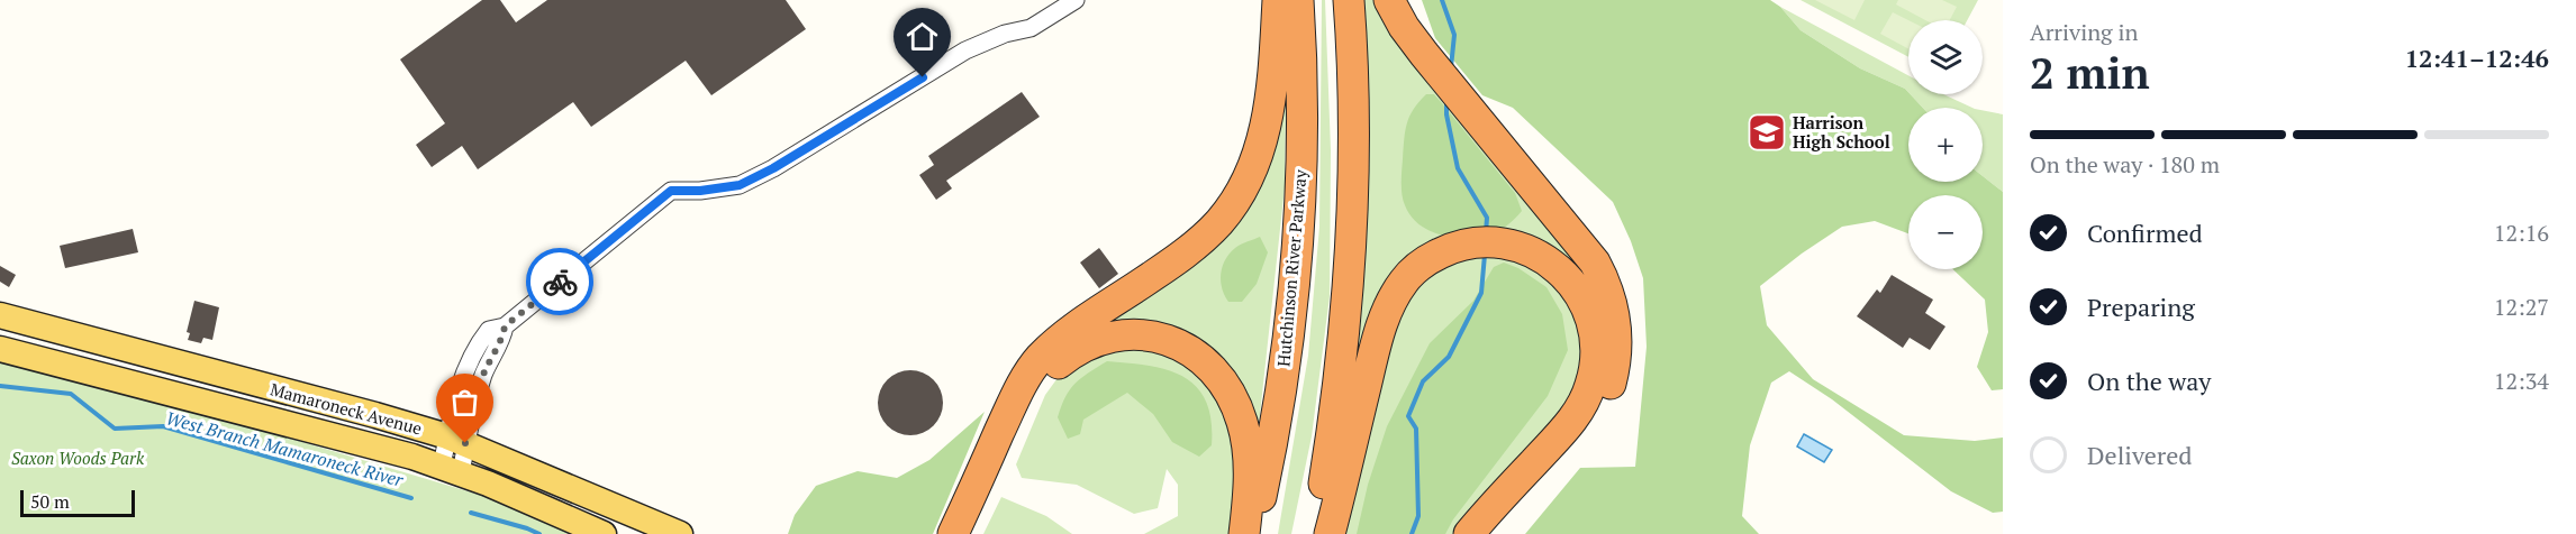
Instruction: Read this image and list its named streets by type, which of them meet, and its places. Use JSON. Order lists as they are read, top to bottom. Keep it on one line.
{"streets":{"highway":["Hutchinson River Parkway"],"main road":["Mamaroneck Avenue"]},"water":["West Branch Mamaroneck River"],"parks":["Saxon Woods Park"],"places":{"school or university":["Harrison High School"]},"scale_bar":"50 m","page":{"heading":["2 min","Arriving in","12:41–12:46"],"map_buttons":["+","−"],"bar":"On the way · 180 m","list":[["Confirmed","12:16"],["Preparing","12:27"],["On the way","12:34"],"Delivered"],"scale":"50 m"}}
